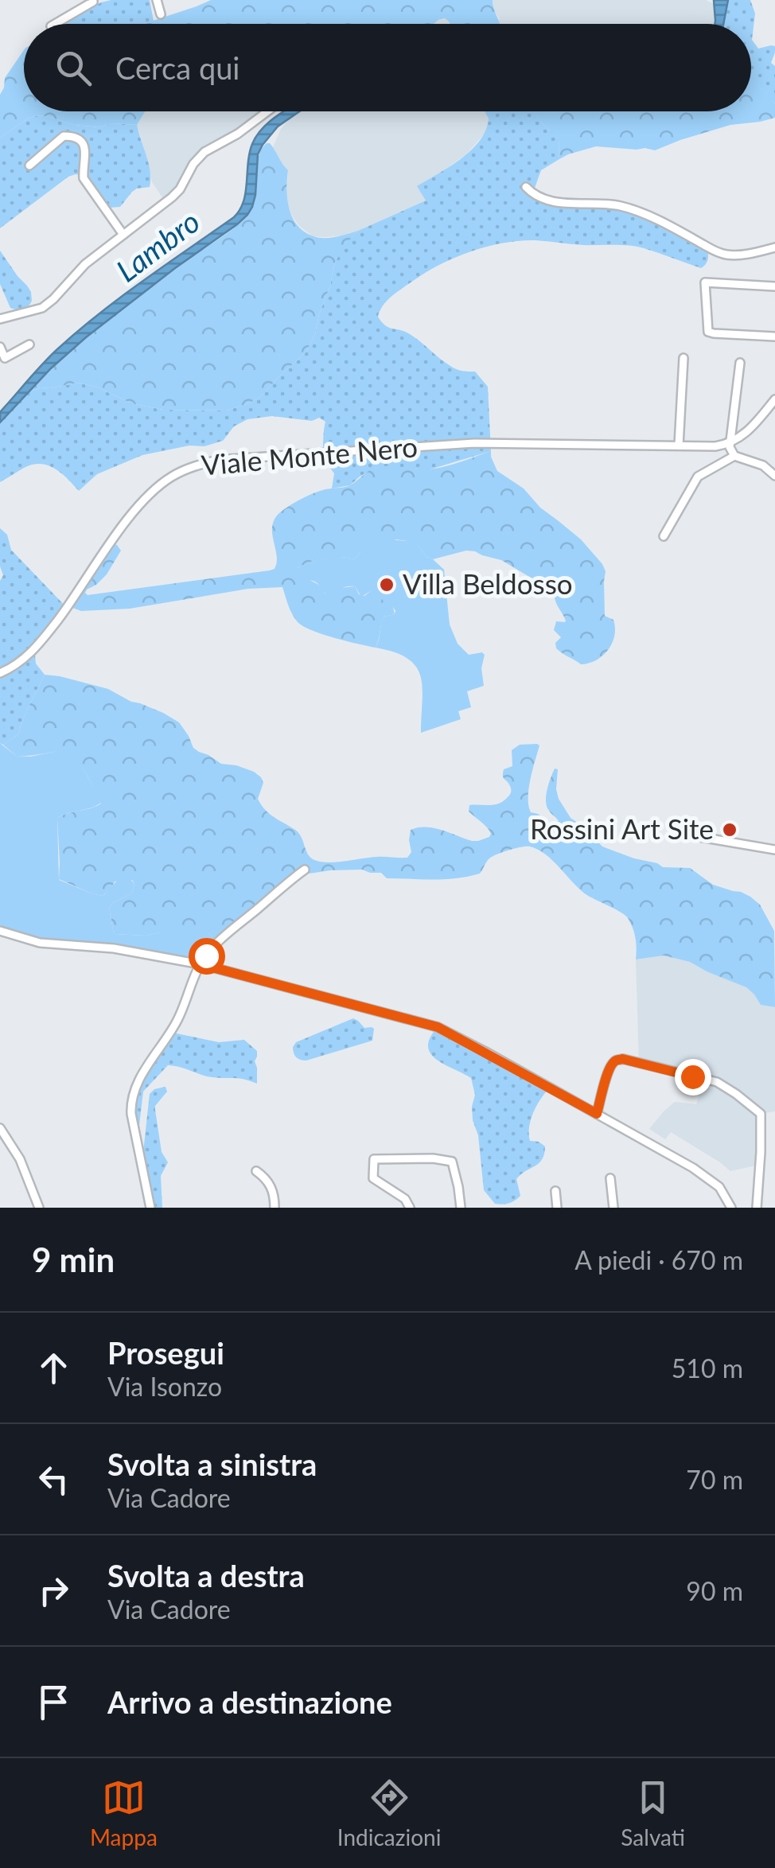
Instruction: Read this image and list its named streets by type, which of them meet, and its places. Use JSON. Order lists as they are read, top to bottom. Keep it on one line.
{"streets":{"street":["Viale Monte Nero"]},"water":["Lambro"],"places":["Villa Beldosso","Rossini Art Site"],"page":{"search":"Cerca qui","heading":["9 min","A piedi · 670 m"],"list":[["Prosegui","Via Isonzo","510 m"],["Svolta a sinistra","Via Cadore","70 m"],["Svolta a destra","Via Cadore","90 m"],"Arrivo a destinazione"],"nav":["Mappa","Indicazioni","Salvati"]}}
